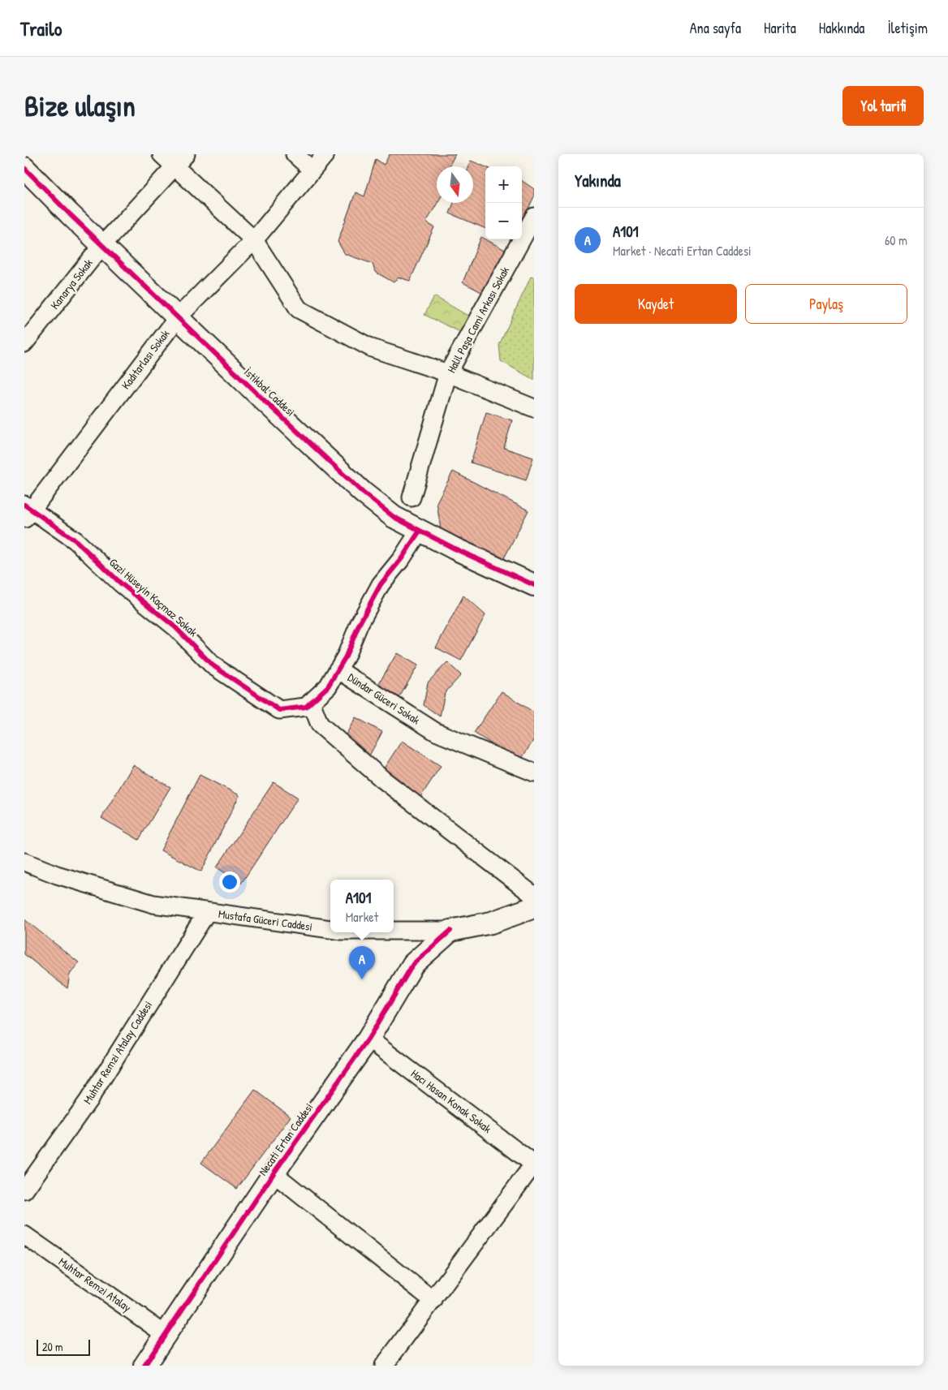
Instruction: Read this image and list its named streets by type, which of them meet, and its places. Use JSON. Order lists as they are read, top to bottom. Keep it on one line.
{"streets":{"street":["Kanarya Sokak","Halil Paşa Cami Arkası Sokak","Kadıtarlası Sokak","İstikbal Caddesi","Gazi Hüseyin Kaçmaz Sokak","Dündar Güceri Sokak","Mustafa Güceri Caddesi","Muhtar Remzi Atalay Caddesi","Hacı Hasan Konak Sokak","Necati Ertan Caddesi","Muhtar Remzi Atalay"]},"crossings":[["Kanarya Sokak","İstikbal Caddesi"],["Kadıtarlası Sokak","İstikbal Caddesi"],["Kadıtarlası Sokak","Gazi Hüseyin Kaçmaz Sokak"],["İstikbal Caddesi","Dündar Güceri Sokak"],["Gazi Hüseyin Kaçmaz Sokak","Dündar Güceri Sokak"],["Mustafa Güceri Caddesi","Muhtar Remzi Atalay Caddesi"],["Mustafa Güceri Caddesi","Necati Ertan Caddesi"],["Hacı Hasan Konak Sokak","Necati Ertan Caddesi"],["Necati Ertan Caddesi","Muhtar Remzi Atalay"]],"scale_bar":"20 m","north":"bottom","page":{"header":"Trailo","nav":["Ana sayfa","Harita","Hakkında","İletişim"],"buttons":["Yol tarifi",["Kaydet","Paylaş"]],"title":"Bize ulaşın","heading":"Yakında","map_buttons":["+","−"],"list":[{"mark":"A","name":"A101","note":"Market · Necati Ertan Caddesi","value":"60 m"}],"popup":["A101","Market"],"pins":"A","scale":"20 m"}}
